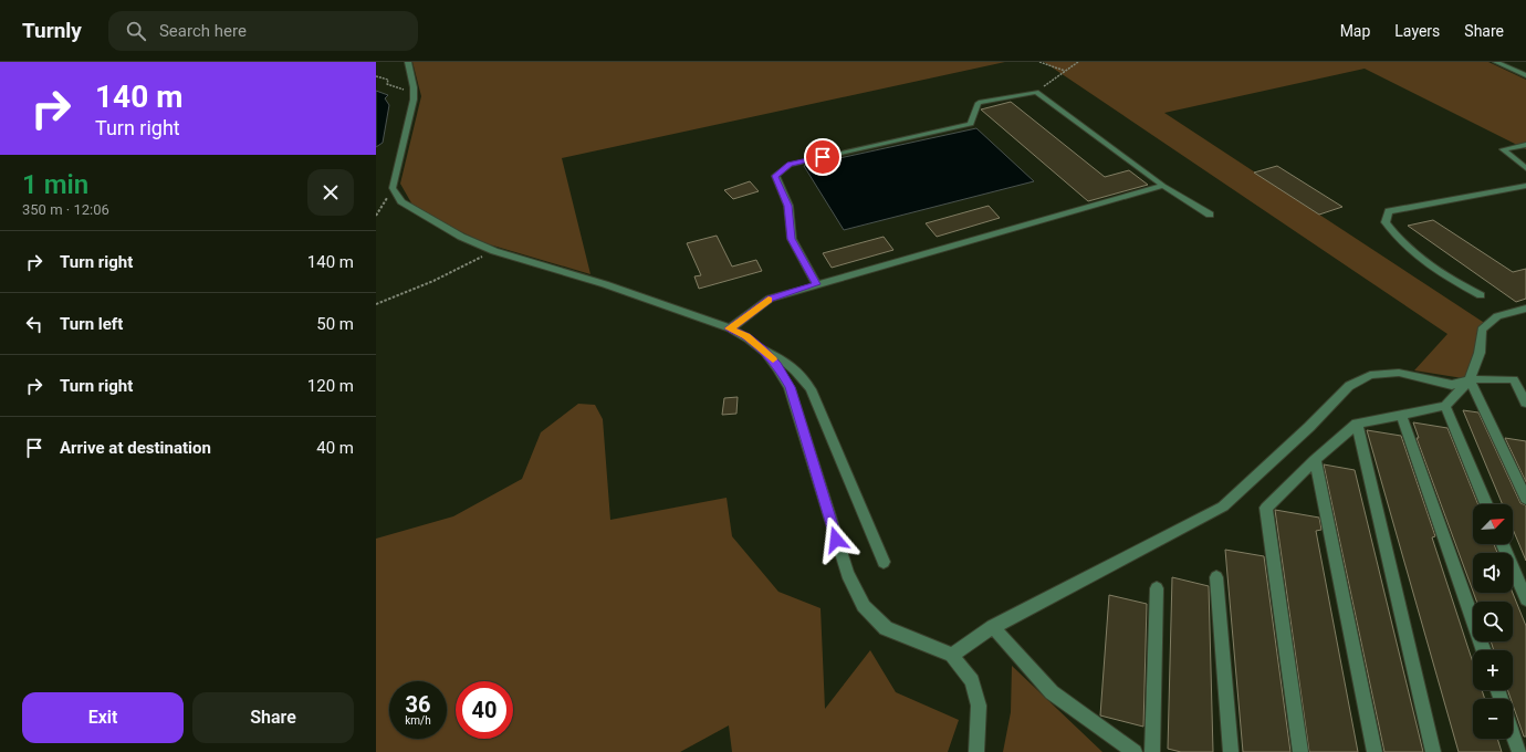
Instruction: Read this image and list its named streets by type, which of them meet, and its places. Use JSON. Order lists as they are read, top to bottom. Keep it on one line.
{"north":"top right","page":{"header":"Turnly","search":"Search here","nav":["Map","Layers","Share"],"turn":["140 m","Turn right"],"heading":["1 min","350 m · 12:06"],"list":[{"name":"Turn right","value":"140 m"},{"name":"Turn left","value":"50 m"},{"name":"Turn right","value":"120 m"},{"name":"Arrive at destination","value":"40 m"}],"map_buttons":["+","−"],"speed":"36 km/h","limit":"40","buttons":["Exit","Share"]}}
